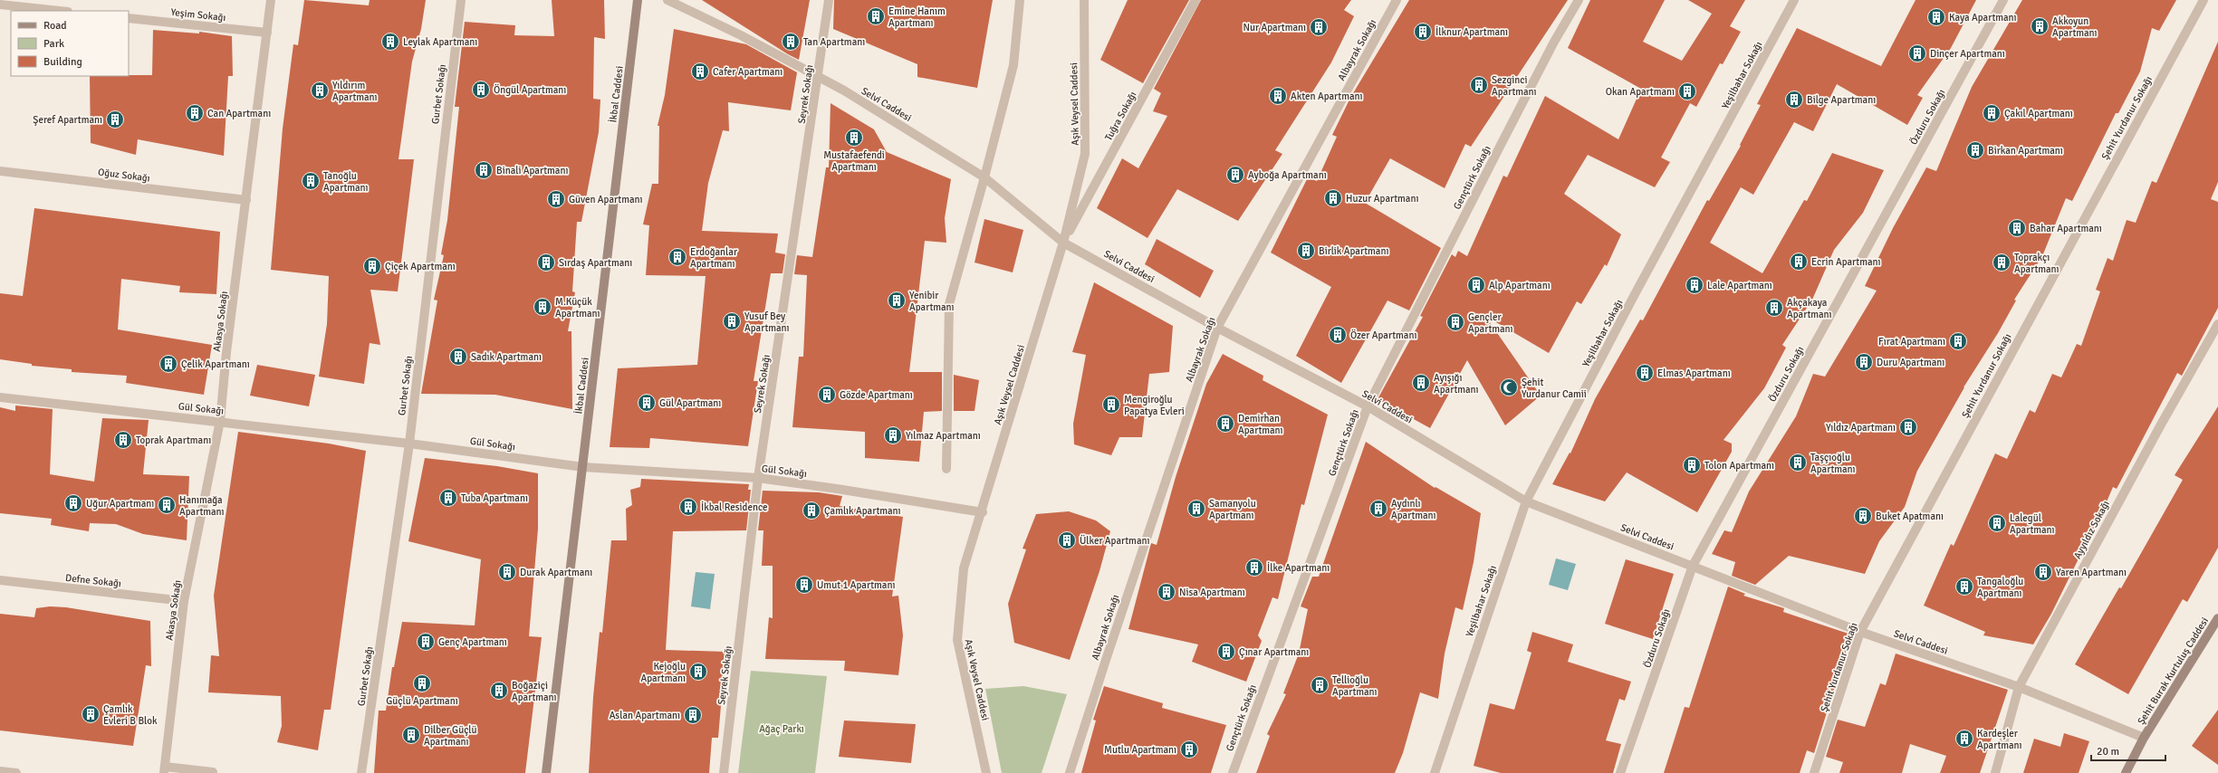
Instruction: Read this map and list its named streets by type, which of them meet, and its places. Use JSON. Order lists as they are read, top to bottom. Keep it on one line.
{"streets":{"main road":["İkbal Caddesi","Şehit Burak Kurtuluş Caddesi"],"street":["Yeşim Sokağı","Albayrak Sokağı","Yeşilbahar Sokağı","Gurbet Sokağı","Seyrek Sokağı","Selvi Caddesi","Aşık Veysel Caddesi","Tuğra Sokağı","Özduru Sokağı","Şehit Yurdanur Sokağı","Oğuz Sokağı","Gençtürk Sokağı","Akasya Sokağı","Gül Sokağı","Ayyıldız Sokağı","Defne Sokağı"]},"crossings":[["Yeşim Sokağı","Akasya Sokağı"],["Albayrak Sokağı","Selvi Caddesi"],["Yeşilbahar Sokağı","Selvi Caddesi"],["Gurbet Sokağı","Gül Sokağı"],["İkbal Caddesi","Gül Sokağı"],["Seyrek Sokağı","Selvi Caddesi"],["Seyrek Sokağı","Gül Sokağı"],["Selvi Caddesi","Aşık Veysel Caddesi"],["Selvi Caddesi","Tuğra Sokağı"],["Selvi Caddesi","Özduru Sokağı"],["Selvi Caddesi","Şehit Yurdanur Sokağı"],["Selvi Caddesi","Gençtürk Sokağı"],["Selvi Caddesi","Ayyıldız Sokağı"],["Selvi Caddesi","Şehit Burak Kurtuluş Caddesi"],["Aşık Veysel Caddesi","Tuğra Sokağı"],["Aşık Veysel Caddesi","Gül Sokağı"],["Oğuz Sokağı","Akasya Sokağı"],["Akasya Sokağı","Gül Sokağı"],["Akasya Sokağı","Defne Sokağı"]],"parks":["Ağaç Parkı"],"places":{"building":["Emine Hanım Apartmanı","Kaya Apartmanı","Akkoyun Apartmanı","Nur Apartmanı","İlknur Apartmanı","Leylak Apartmanı","Tan Apartmanı","Dinçer Apartmanı","Cafer Apartmanı","Sezginci Apartmanı","Öngül Apartmanı","Yıldırım Apartmanı","Okan Apartmanı","Akten Apartmanı","Bilge Apartmanı","Can Apartmanı","Çakıl Apartmanı","Şeref Apartmanı","Mustafaefendi Apartmanı","Birkan Apartmanı","Binali Apartmanı","Ayboğa Apartmanı","Tanoğlu Apartmanı","Huzur Apartmanı","Güven Apartmanı","Bahar Apartmanı","Birlik Apartmanı","Erdoğanlar Apartmanı","Ecrin Apartmanı","Sırdaş Apartmanı","Toprakçı Apartmanı","Çiçek Apartmanı","Alp Apartmanı","Lale Apartmanı","Yenibir Apartmanı","M.Küçük Apartmanı","Akçakaya Apartmanı","Yusuf Bey Apartmanı","Gençler Apartmanı","Özer Apartmanı","Fırat Apartmanı","Sadık Apartmanı","Duru Apartmanı","Çelik Apartmanı","Elmas Apartmanı","Ayışığı Apartmanı","Gözde Apartmanı","Gül Apartmanı","Mengiroğlu Papatya Evleri","Demirhan Apartmanı","Yıldız Apartmanı","Yılmaz Apartmanı","Toprak Apartmanı","Taşçıoğlu Apartmanı","Tolon Apartmanı","Tuba Apartmanı","Uğur Apartmanı","Hanımağa Apartmanı","İkbal Residence","Samanyolu Apartmanı","Aydınlı Apartmanı","Çamlık Apartmanı","Buket Apatmanı","Lalegül Apartmanı","Ülker Apartmanı","İlke Apartmanı","Durak Apartmanı","Yaren Apartmanı","Umut 1 Apartmanı","Tangaloğlu Apartmanı","Nisa Apartmanı","Genç Apartmanı","Çınar Apartmanı","Kejoğlu Apartmanı","Güçlü Apartmanı","Tellioğlu Apartmanı","Boğaziçi Apartmanı","Çamlık Evleri B Blok","Aslan Apartmanı","Dilber Güçlü Apartmanı","Kardeşler Apartmanı","Mutlu Apartmanı"],"mosque":["Şehit Yurdanur Camii"]},"legend":["Road","Park","Building"],"scale_bar":"20 m"}
